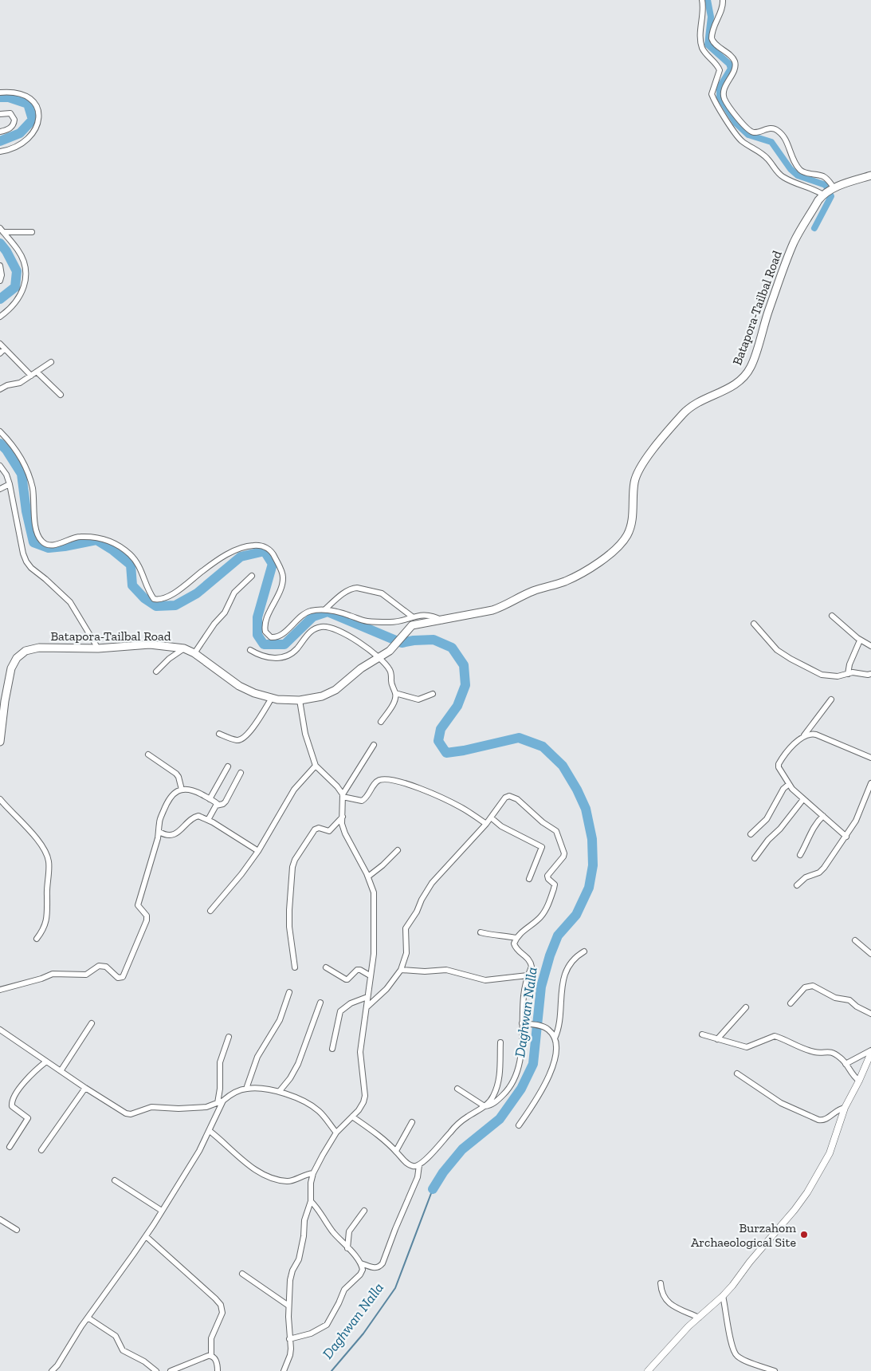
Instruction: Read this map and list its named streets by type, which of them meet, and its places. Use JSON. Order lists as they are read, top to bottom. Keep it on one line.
{"streets":{"main road":["Batapora-Tailbal Road"]},"water":["Daghwan Nalla"],"places":["Burzahom Archaeological Site"]}
